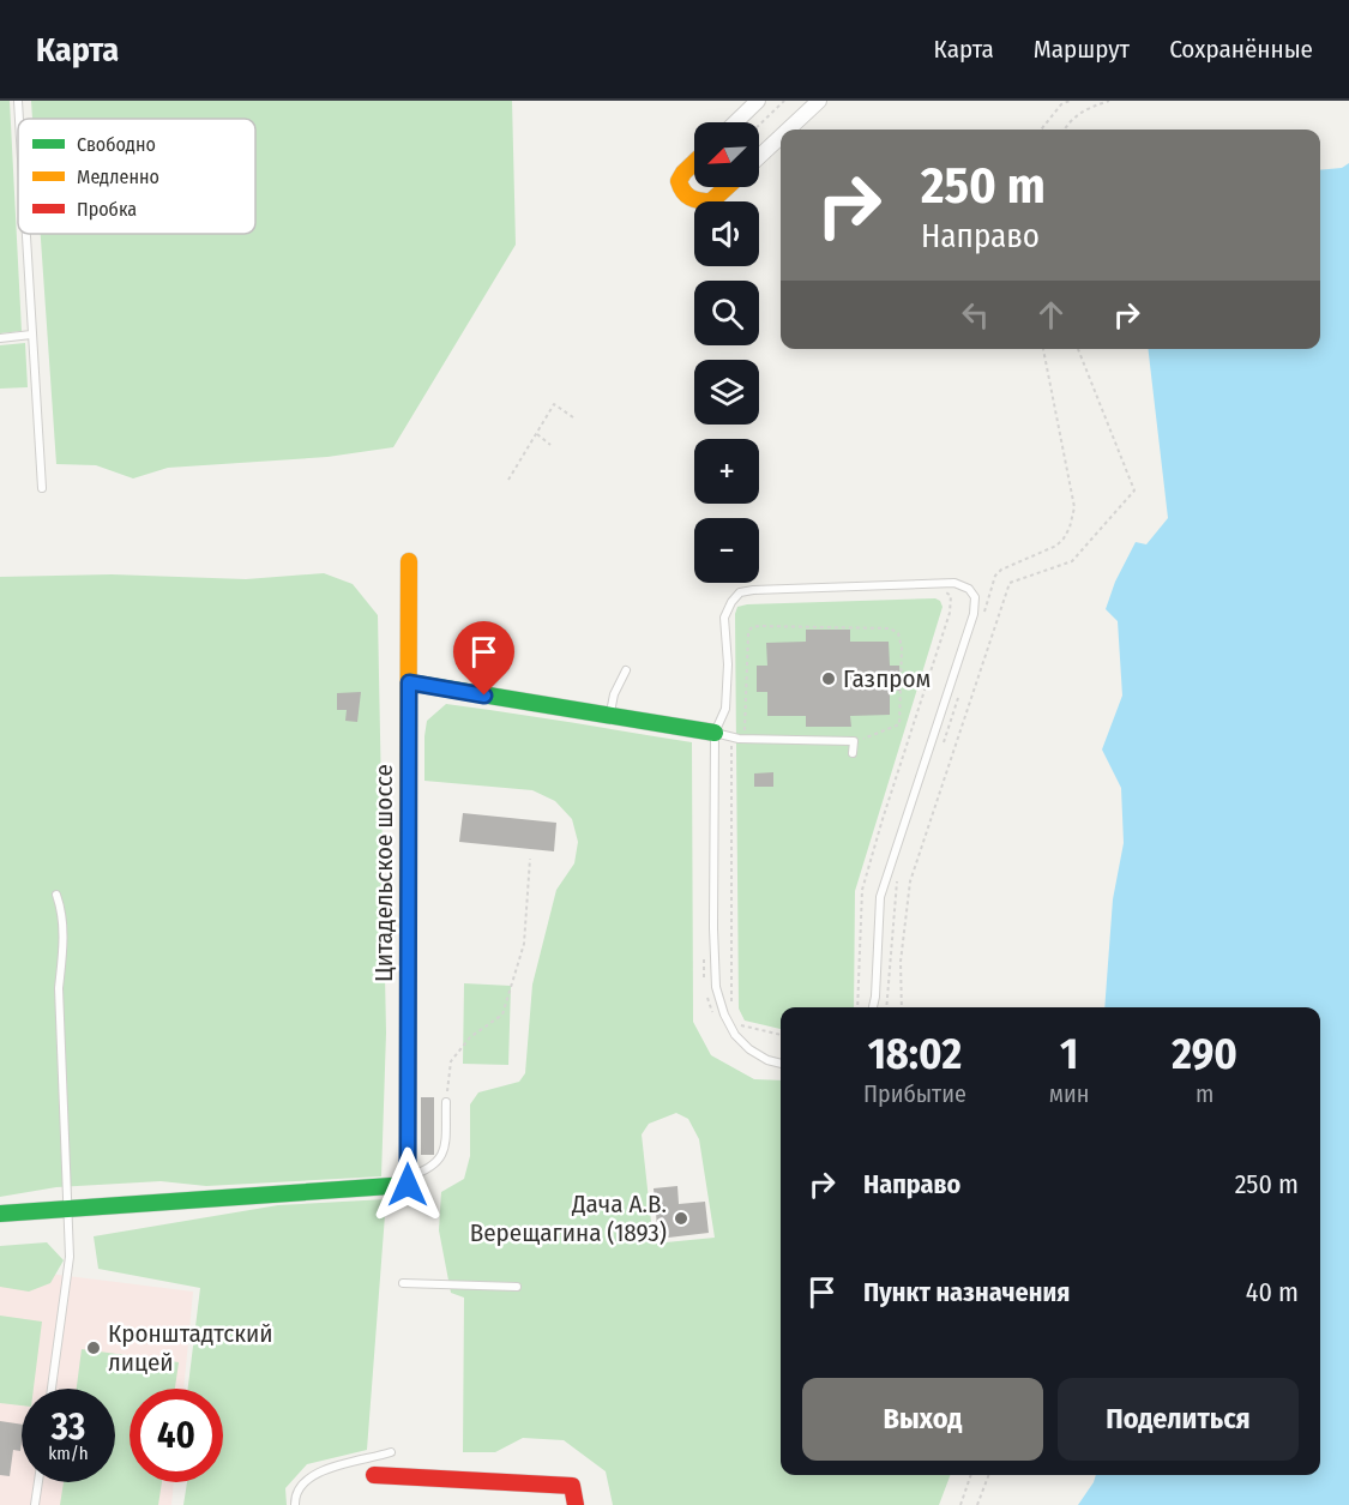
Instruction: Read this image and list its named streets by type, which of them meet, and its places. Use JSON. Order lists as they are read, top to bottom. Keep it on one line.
{"streets":{"street":["Цитадельское шоссе"]},"places":["Газпром","Дача А.В. Верещагина (1893)","Кронштадтский лицей"],"legend":["Свободно","Медленно","Пробка"],"north":"bottom left","page":{"header":"Карта","nav":["Карта","Маршрут","Сохранённые"],"map_buttons":["+","−"],"turn":["250 m","Направо"],"eta":["18:02","Прибытие","1","мин","290","m"],"list":[{"name":"Направо","value":"250 m"},{"name":"Пункт назначения","value":"40 m"}],"buttons":["Выход","Поделиться"],"speed":"33 km/h","limit":"40"}}
